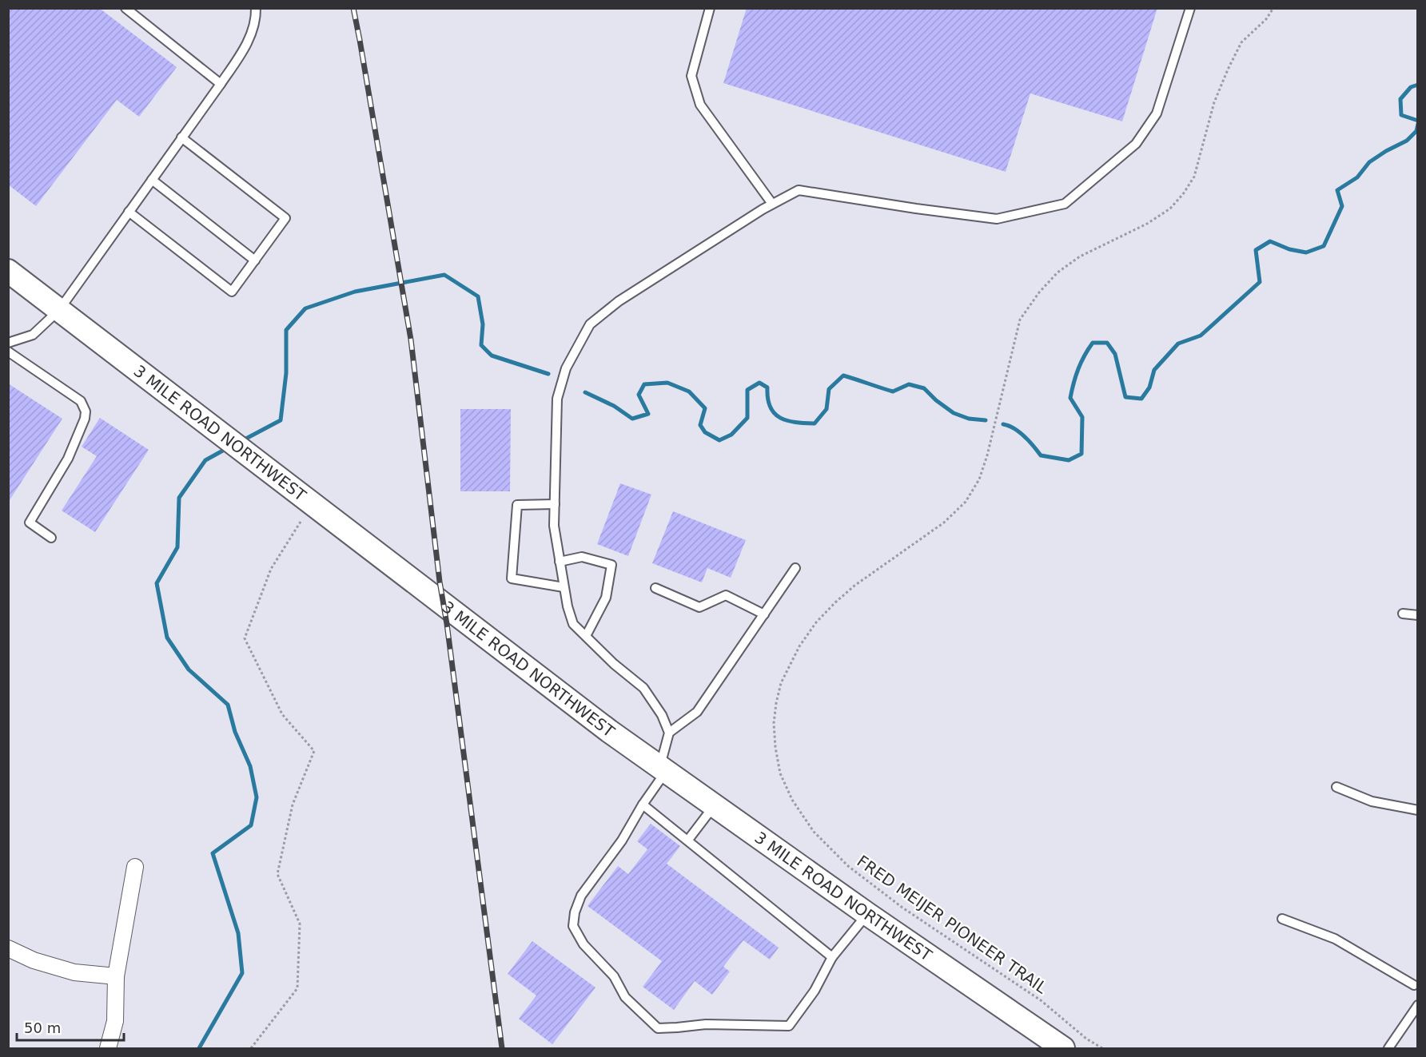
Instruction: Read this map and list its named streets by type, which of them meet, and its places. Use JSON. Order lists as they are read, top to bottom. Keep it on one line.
{"streets":{"main road":["3 MILE ROAD NORTHWEST"],"path":["FRED MEIJER PIONEER TRAIL"]},"scale_bar":"50 m"}
